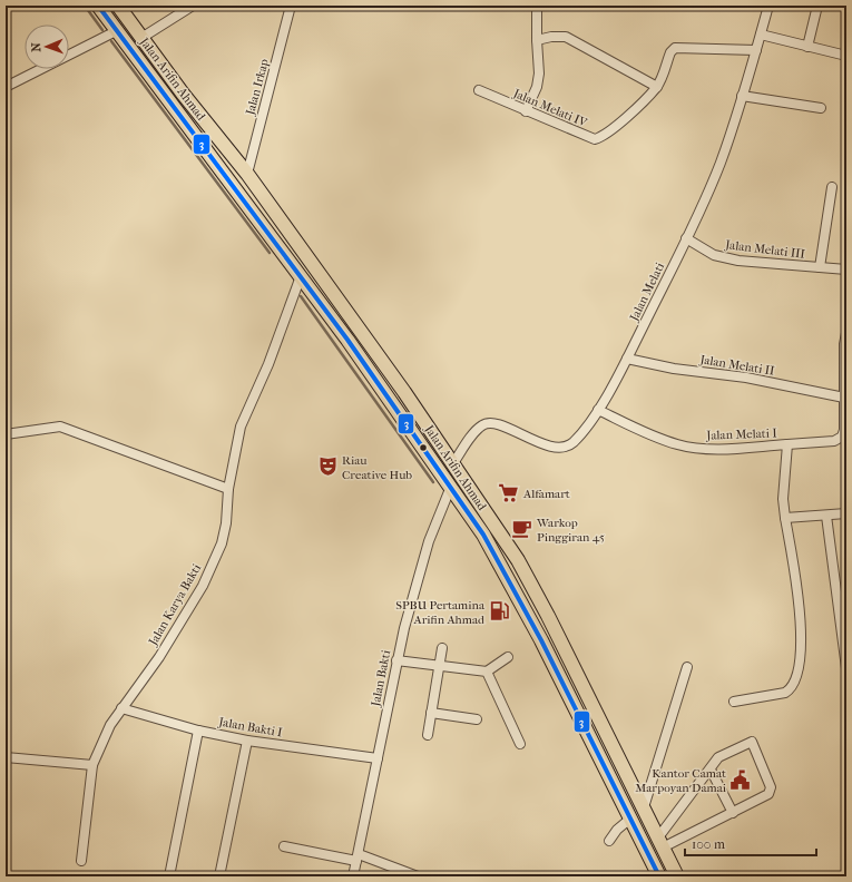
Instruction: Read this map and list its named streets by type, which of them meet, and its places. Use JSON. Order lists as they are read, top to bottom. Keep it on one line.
{"streets":{"main road":["Jalan Arifin Ahmad"],"street":["Jalan Irkap","Jalan Melati IV","Jalan Melati III","Jalan Melati","Jalan Melati II","Jalan Melati I","Jalan Karya Bakti","Jalan Bakti","Jalan Bakti I"]},"crossings":[["Jalan Arifin Ahmad","Jalan Irkap"],["Jalan Arifin Ahmad","Jalan Melati"],["Jalan Arifin Ahmad","Jalan Karya Bakti"],["Jalan Arifin Ahmad","Jalan Bakti"],["Jalan Melati IV","Jalan Melati"],["Jalan Melati III","Jalan Melati"],["Jalan Melati","Jalan Melati II"],["Jalan Melati","Jalan Melati I"],["Jalan Karya Bakti","Jalan Bakti I"],["Jalan Bakti","Jalan Bakti I"]],"places":{"theatre":["Riau Creative Hub"],"supermarket":["Alfamart"],"cafe":["Warkop Pinggiran 45"],"fuel station":["SPBU Pertamina Arifin Ahmad"],"public building":["Kantor Camat Marpoyan Damai"]},"lines":["transit line 3"],"scale_bar":"100 m","north":"left"}
